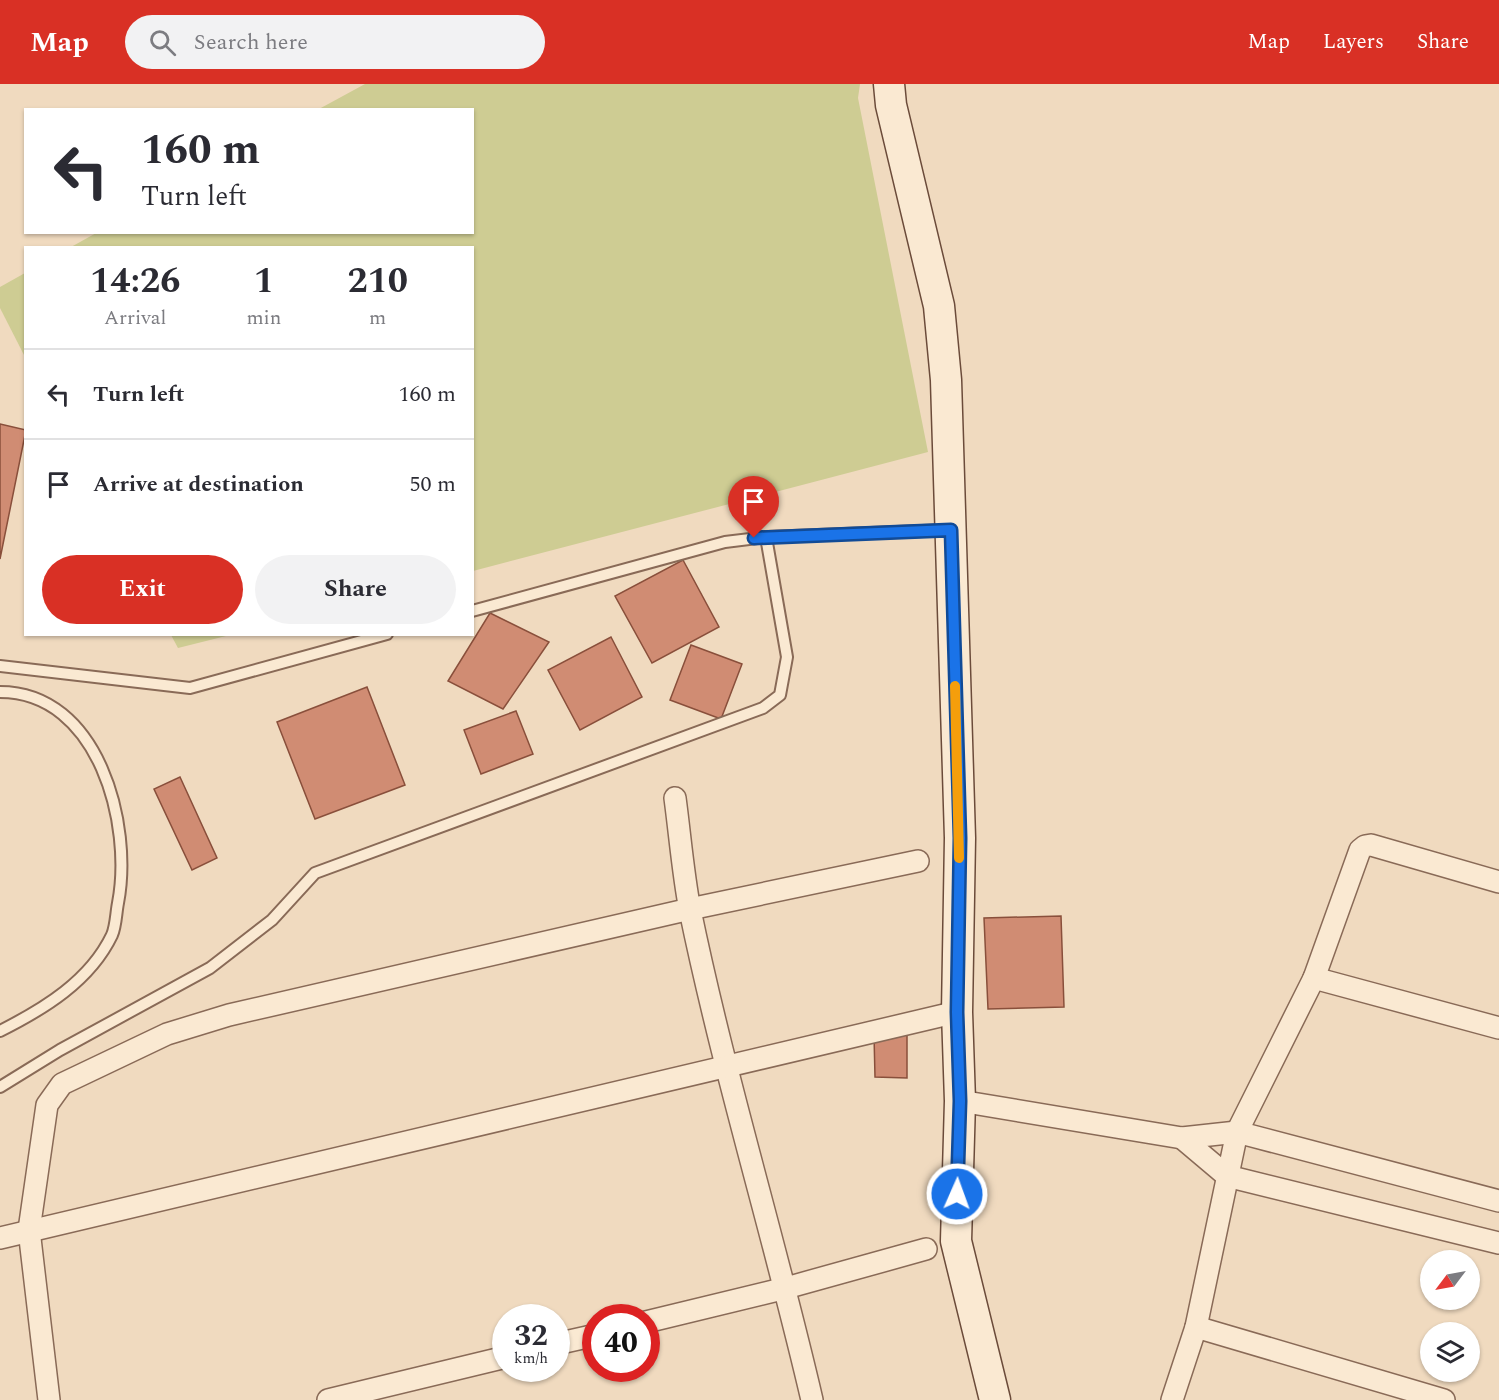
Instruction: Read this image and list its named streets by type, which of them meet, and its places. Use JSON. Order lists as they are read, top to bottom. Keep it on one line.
{"north":"bottom left","page":{"header":"Map","search":"Search here","nav":["Map","Layers","Share"],"turn":["160 m","Turn left"],"eta":["14:26","Arrival","1","min","210","m"],"list":[{"name":"Turn left","value":"160 m"},{"name":"Arrive at destination","value":"50 m"}],"buttons":["Exit","Share"],"speed":"32 km/h","limit":"40"}}
